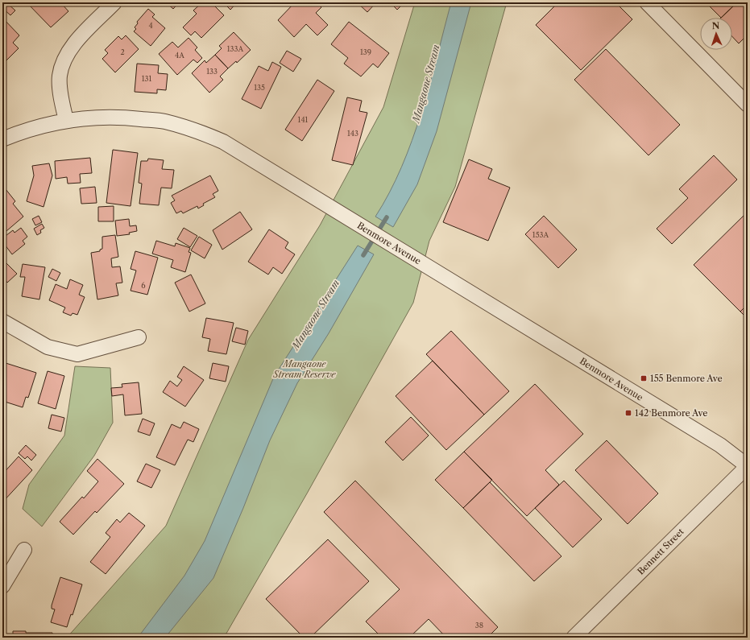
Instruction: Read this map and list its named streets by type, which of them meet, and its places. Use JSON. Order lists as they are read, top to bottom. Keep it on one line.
{"streets":{"street":["Benmore Avenue","Bennett Street"]},"crossings":[["Benmore Avenue","Bennett Street"]],"water":["Mangaone Stream"],"parks":["Mangaone Stream Reserve"],"places":{"transit":["155 Benmore Ave","142 Benmore Ave"]},"house_numbers":["4","133A","2","139","4A","133","131","135","141","143","153A","6","38"],"north":"top"}
